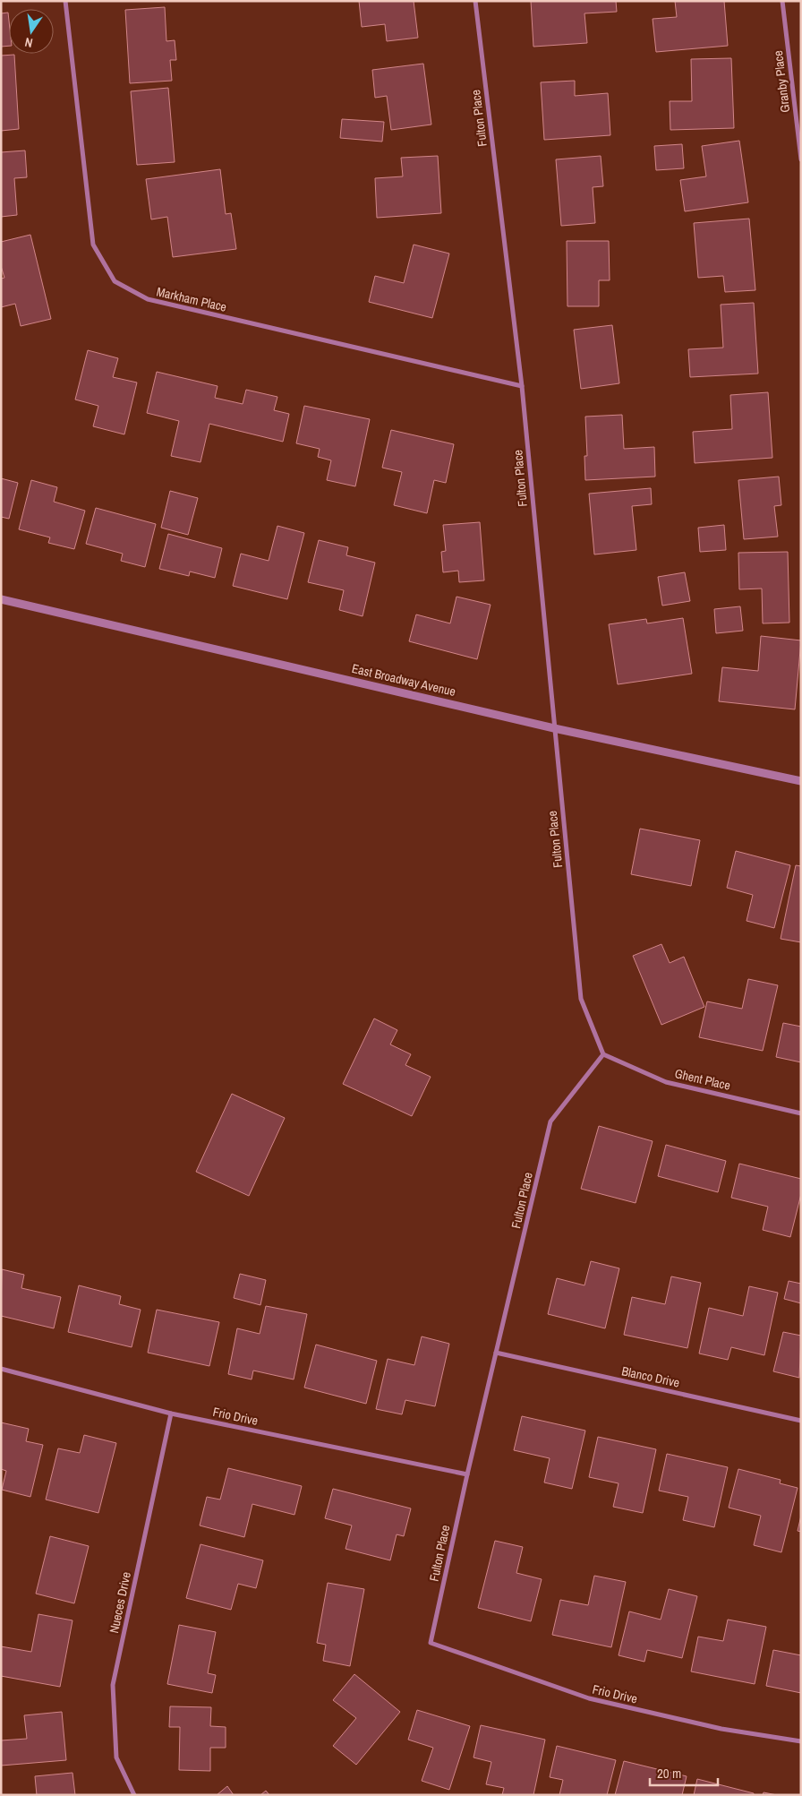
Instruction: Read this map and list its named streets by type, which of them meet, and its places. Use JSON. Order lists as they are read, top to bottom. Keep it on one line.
{"streets":{"street":["Granby Place","Fulton Place","Markham Place","East Broadway Avenue","Ghent Place","Blanco Drive","Frio Drive","Nueces Drive"]},"crossings":[["Fulton Place","Markham Place"],["Fulton Place","East Broadway Avenue"],["Fulton Place","Ghent Place"],["Fulton Place","Blanco Drive"],["Fulton Place","Frio Drive"],["Frio Drive","Nueces Drive"]],"scale_bar":"20 m","north":"bottom"}
